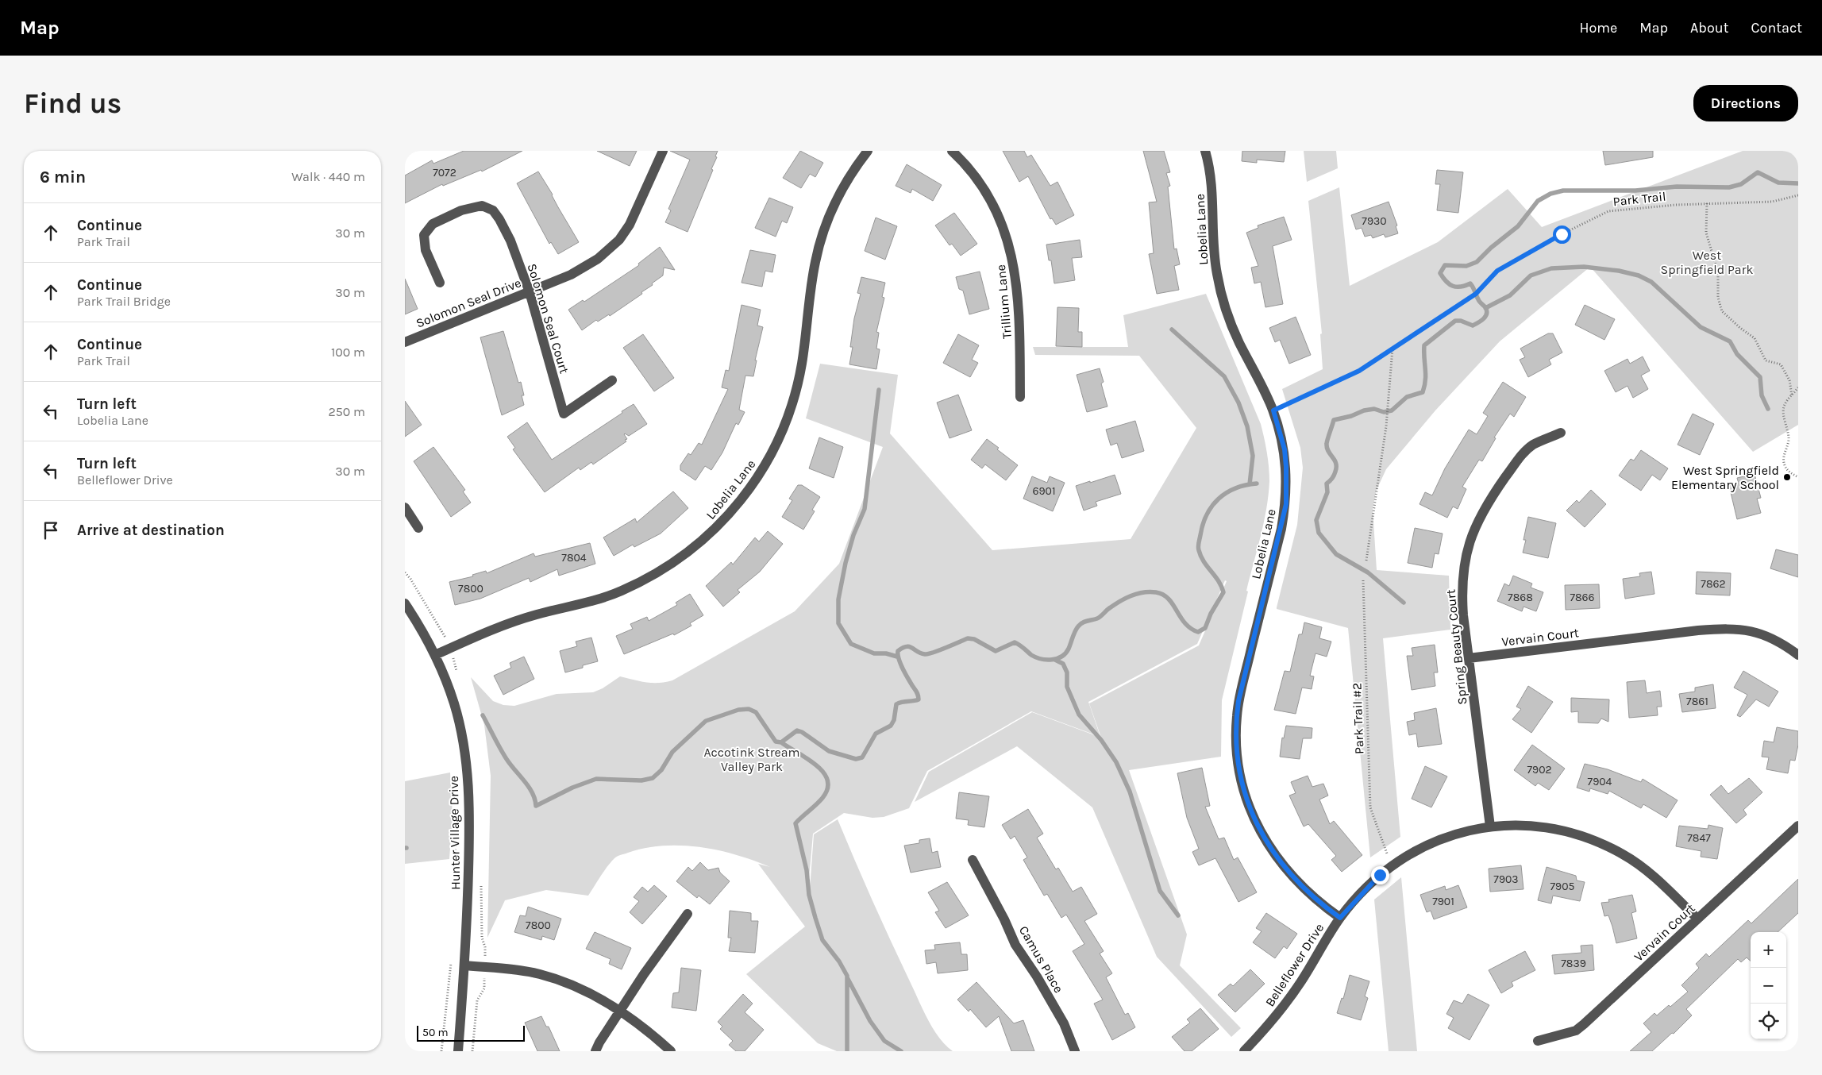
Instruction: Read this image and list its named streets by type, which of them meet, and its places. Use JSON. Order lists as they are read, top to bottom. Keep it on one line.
{"streets":{"street":["Lobelia Lane","Trillium Lane","Solomon Seal Drive","Solomon Seal Court","Vervain Court","Spring Beauty Court","Hunter Village Drive","Camus Place","Belleflower Drive"],"path":["Park Trail","Park Trail #2"]},"crossings":[["Lobelia Lane","Hunter Village Drive"],["Lobelia Lane","Belleflower Drive"],["Solomon Seal Drive","Solomon Seal Court"],["Vervain Court","Spring Beauty Court"],["Vervain Court","Belleflower Drive"],["Spring Beauty Court","Belleflower Drive"]],"parks":["West Springfield Park","Accotink Stream Valley Park"],"places":["West Springfield Elementary School"],"house_numbers":["7072","7930","6901","7804","7862","7800","7868","7866","7861","7902","7904","7847","7903","7905","7901","7800","7839"],"scale_bar":"50 m","page":{"header":"Map","nav":["Home","Map","About","Contact"],"buttons":"Directions","title":"Find us","heading":["6 min","Walk · 440 m"],"list":[["Continue","Park Trail","30 m"],["Continue","Park Trail Bridge","30 m"],["Continue","Park Trail","100 m"],["Turn left","Lobelia Lane","250 m"],["Turn left","Belleflower Drive","30 m"],"Arrive at destination"],"map_buttons":["+","−"],"scale":"50 m"}}
